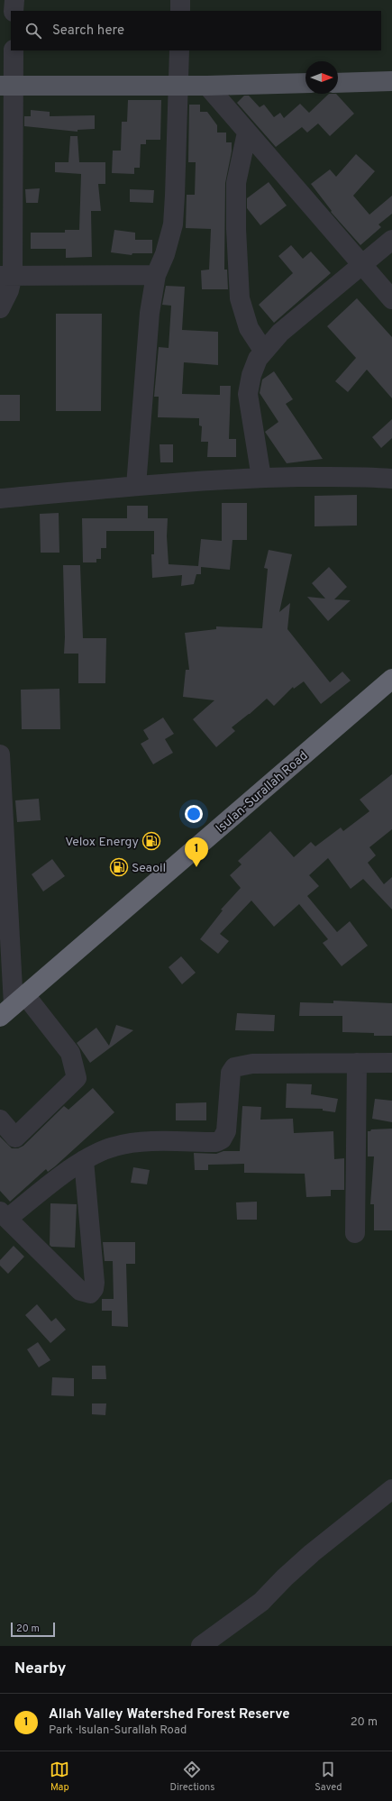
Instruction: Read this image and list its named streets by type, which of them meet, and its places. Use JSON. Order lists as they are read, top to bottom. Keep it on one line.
{"streets":{"highway":["Isulan-Surallah Road"]},"places":{"fuel station":["Velox Energy","Seaoil"]},"scale_bar":"20 m","north":"right","page":{"search":"Search here","pins":"1","scale":"20 m","heading":"Nearby","list":[{"mark":"1","name":"Allah Valley Watershed Forest Reserve","note":"Park · Isulan-Surallah Road","value":"20 m"}],"nav":["Map","Directions","Saved"]}}
